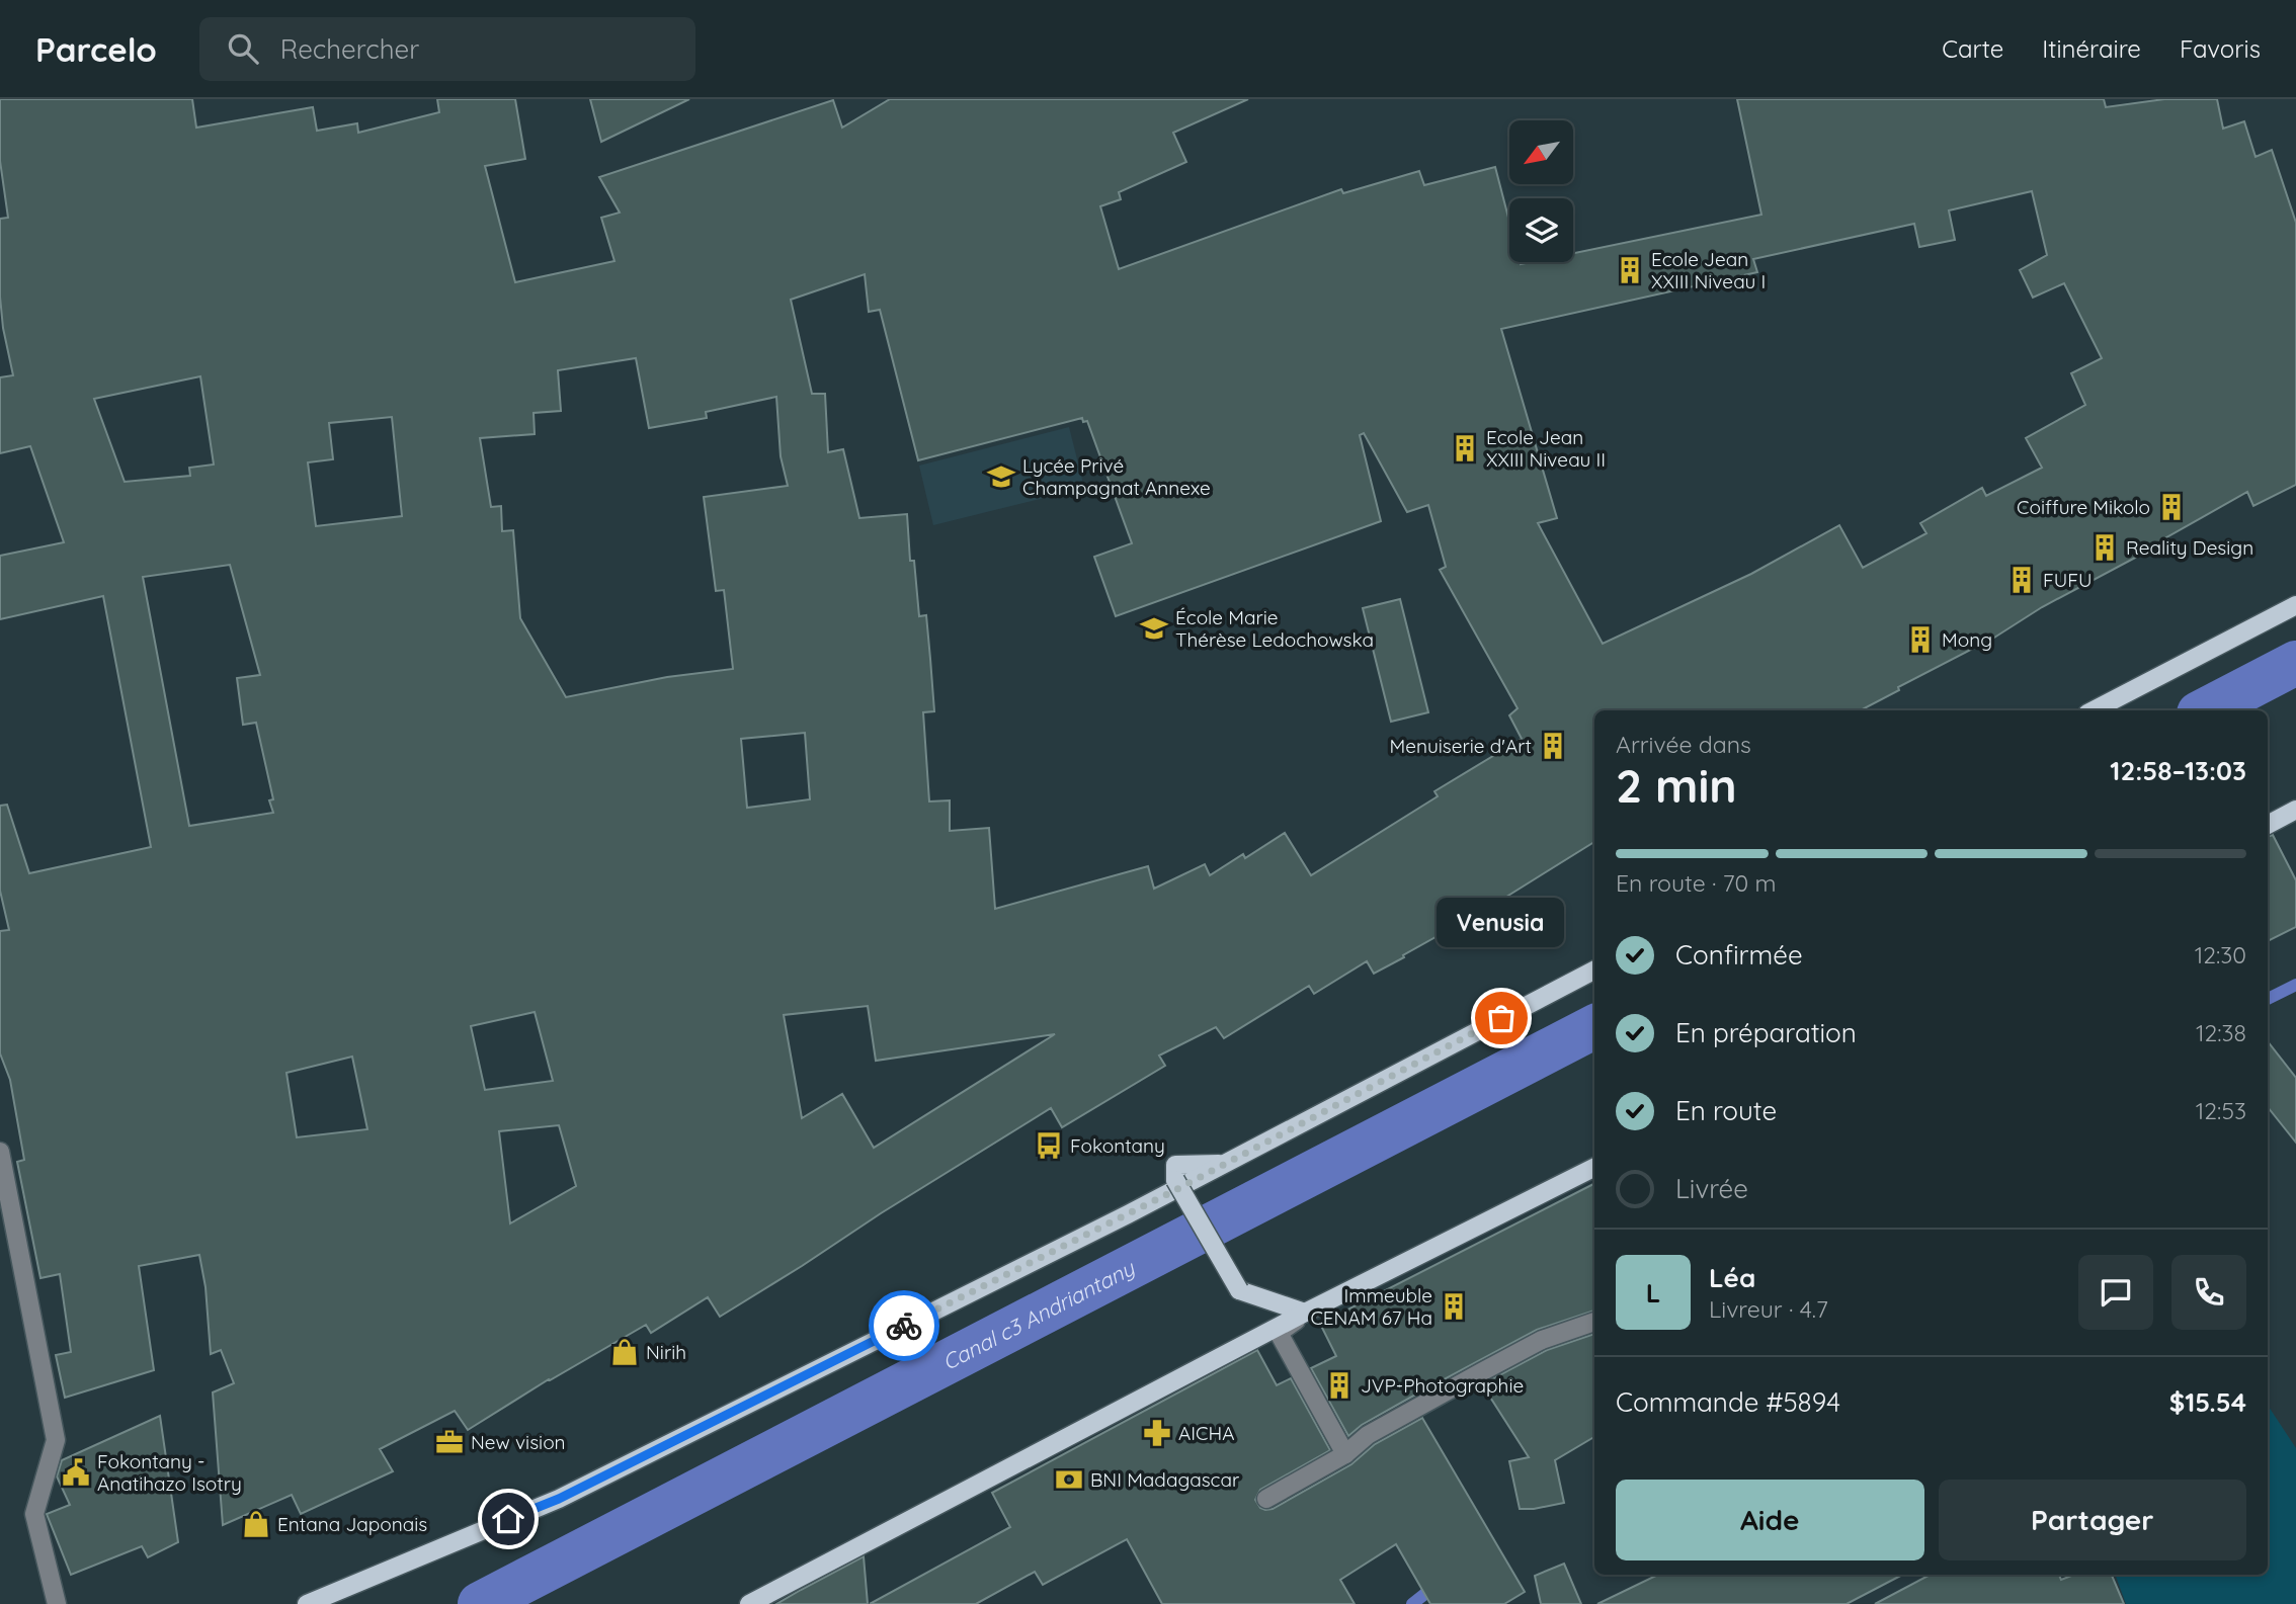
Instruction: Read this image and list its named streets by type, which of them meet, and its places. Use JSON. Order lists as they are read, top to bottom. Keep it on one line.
{"water":["Canal c3 Andriantany"],"places":{"building":["Ecole Jean XXIII Niveau I","Ecole Jean XXIII Niveau II","Coiffure Mikolo","Reality Design","FUFU","Mong","Menuiserie d'Art","Immeuble CENAM 67 Ha","JVP-Photographie"],"school or university":["Lycée Privé Champagnat Annexe","École Marie Thérèse Ledochowska"],"other":["Venusia"],"bus stop":["Fokontany"],"shop":["Nirih","Entana Japonais"],"pharmacy":["AICHA"],"office":["New vision"],"public building":["Fokontany - Anatihazo Isotry"],"bank":["BNI Madagascar"]},"north":"bottom left","page":{"header":"Parcelo","search":"Rechercher","nav":["Carte","Itinéraire","Favoris"],"heading":["2 min","Arrivée dans","12:58–13:03"],"panel":["Léa","Livreur · 4.7","Commande #5894","$15.54"],"bar":"En route · 70 m","bubble":"Venusia","list":[["Confirmée","12:30"],["En préparation","12:38"],["En route","12:53"],"Livrée"],"round":"L","buttons":["Aide","Partager"]}}
